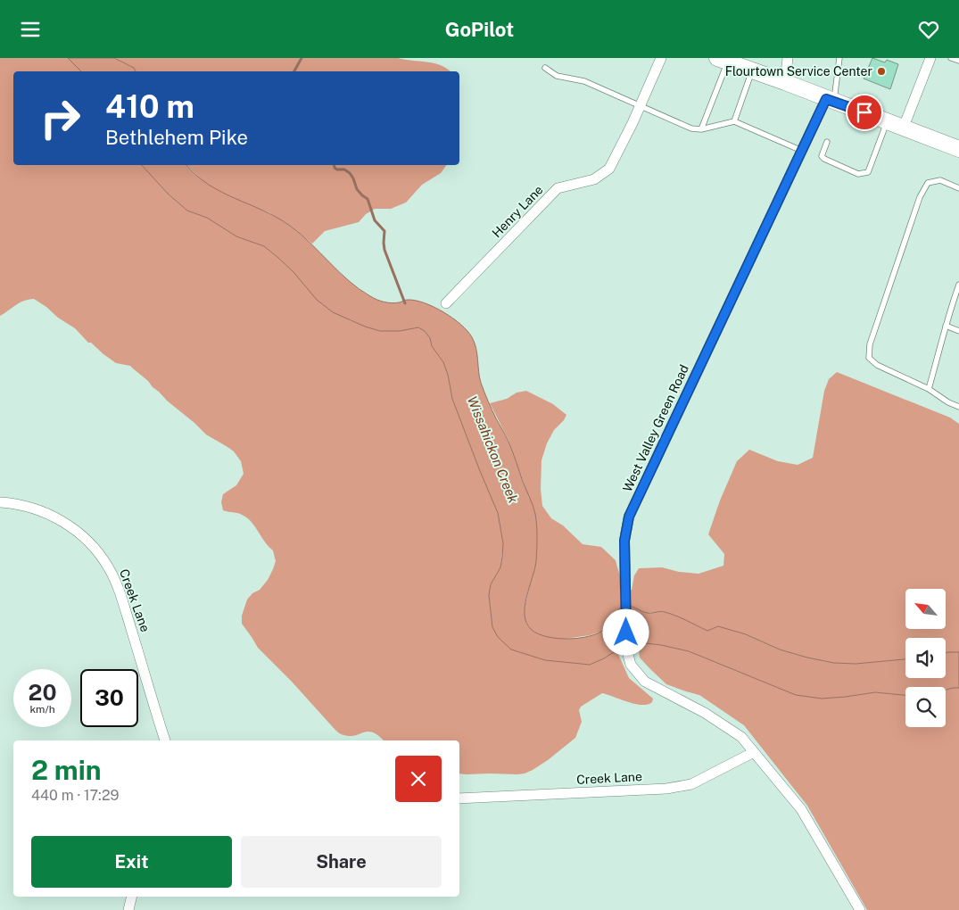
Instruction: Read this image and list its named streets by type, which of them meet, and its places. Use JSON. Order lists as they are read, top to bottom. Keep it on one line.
{"streets":{"street":["Henry Lane","West Valley Green Road","Creek Lane"]},"crossings":[["West Valley Green Road","Creek Lane"]],"water":["Wissahickon Creek"],"places":["Flourtown Service Center"],"north":"top left","page":{"header":"GoPilot","turn":["410 m","Bethlehem Pike"],"speed":"20 km/h","limit":"30","heading":["2 min","440 m · 17:29"],"buttons":["Exit","Share"]}}
